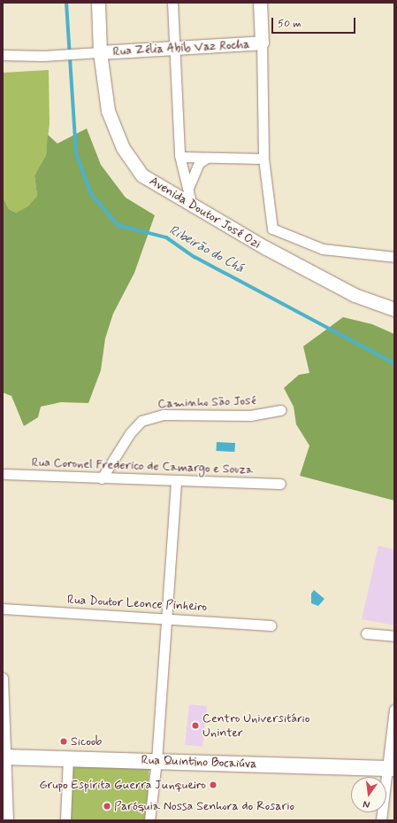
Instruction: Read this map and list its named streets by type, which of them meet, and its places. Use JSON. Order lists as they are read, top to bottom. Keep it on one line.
{"streets":{"main road":["Rua Zélia Abib Vaz Rocha","Avenida Doutor José Ozi","Rua Quintino Bocaiúva"],"street":["Caminho São José","Rua Coronel Frederico de Camargo e Souza","Rua Doutor Leonce Pinheiro"]},"crossings":[["Rua Zélia Abib Vaz Rocha","Avenida Doutor José Ozi"],["Caminho São José","Rua Coronel Frederico de Camargo e Souza"]],"water":["Ribeirão do Chá"],"places":["Centro Universitário Uninter","Sicoob","Grupo Espírita Guerra Junqueiro","Paróquia Nossa Senhora do Rosario"],"scale_bar":"50 m","north":"bottom"}
